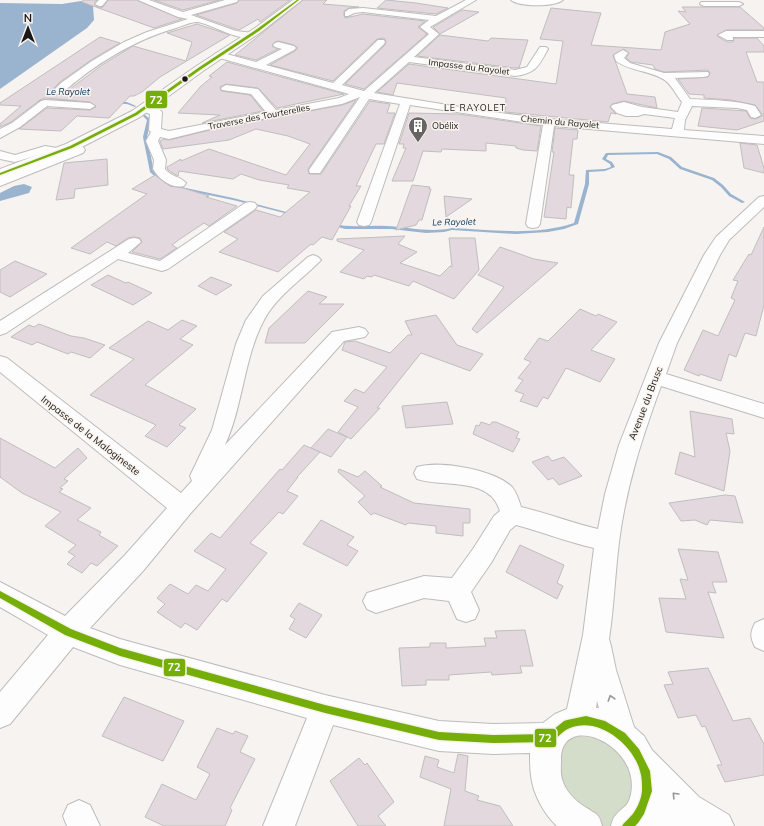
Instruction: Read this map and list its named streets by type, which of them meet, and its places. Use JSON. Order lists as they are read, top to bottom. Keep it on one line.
{"streets":{"street":["Impasse du Rayolet","Traverse des Tourterelles","Chemin du Rayolet","Avenue du Brusc","Impasse de la Malogineste"]},"crossings":[["Impasse du Rayolet","Traverse des Tourterelles"],["Impasse du Rayolet","Chemin du Rayolet"],["Traverse des Tourterelles","Chemin du Rayolet"]],"districts":["LE RAYOLET"],"water":["Le Rayolet"],"places":{"building":["Obélix"]},"lines":["transit line 72"],"north":"top"}
